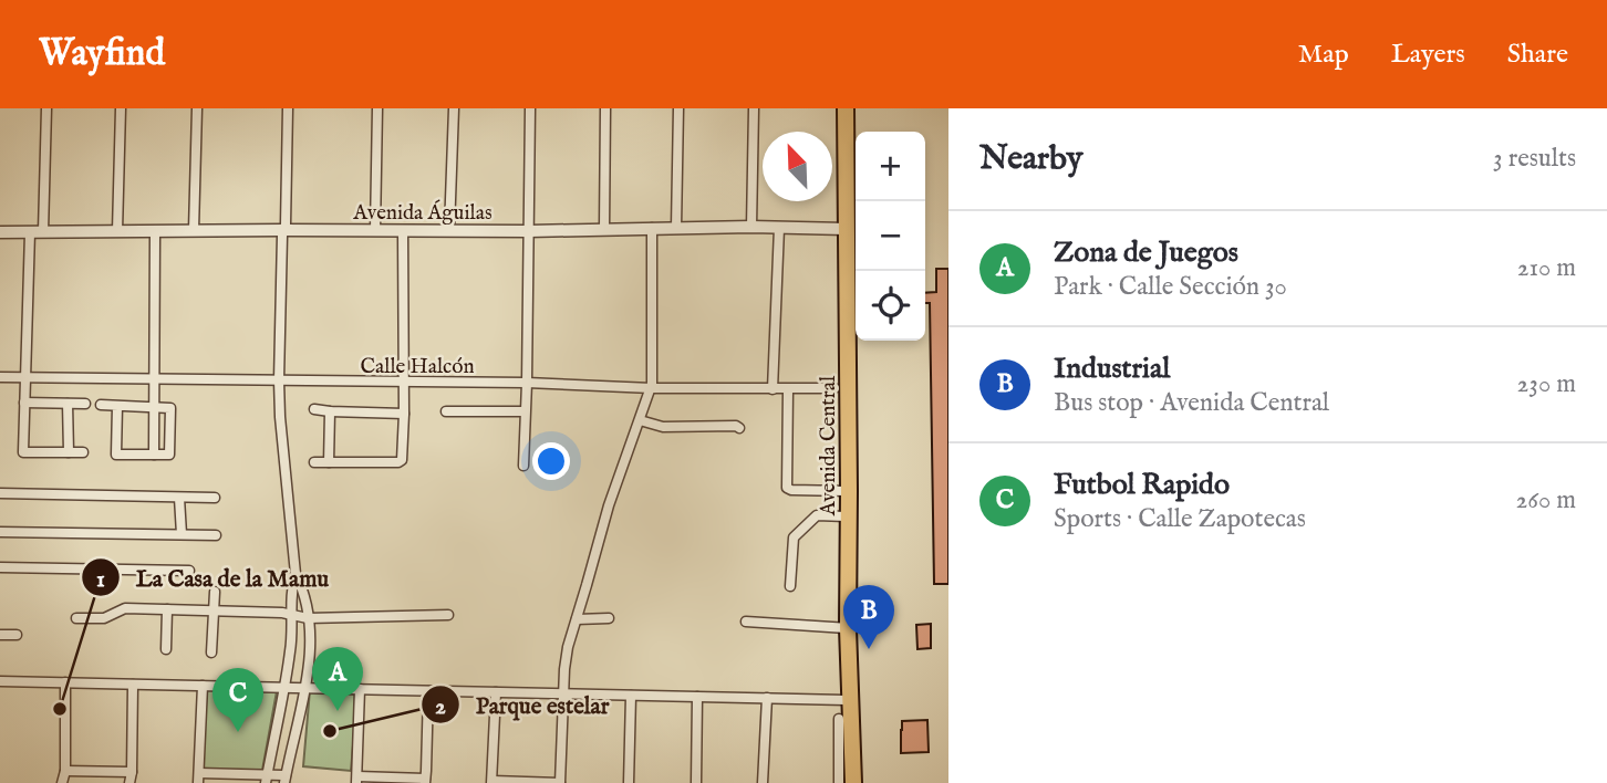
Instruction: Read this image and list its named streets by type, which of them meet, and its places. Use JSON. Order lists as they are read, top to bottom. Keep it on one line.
{"streets":{"highway":["Avenida Central"],"street":["Avenida Águilas","Calle Halcón"]},"crossings":[["Avenida Águilas","Avenida Central"]],"places":["La Casa de la Mamu","Parque estelar"],"north":"top left","page":{"header":"Wayfind","nav":["Map","Layers","Share"],"heading":["Nearby","3 results"],"map_buttons":["+","−"],"list":[{"mark":"A","name":"Zona de Juegos","note":"Park · Calle Sección 30","value":"210 m"},{"mark":"B","name":"Industrial","note":"Bus stop · Avenida Central","value":"230 m"},{"mark":"C","name":"Futbol Rapido","note":"Sports · Calle Zapotecas","value":"260 m"}],"pins":["B","A","C"]}}
